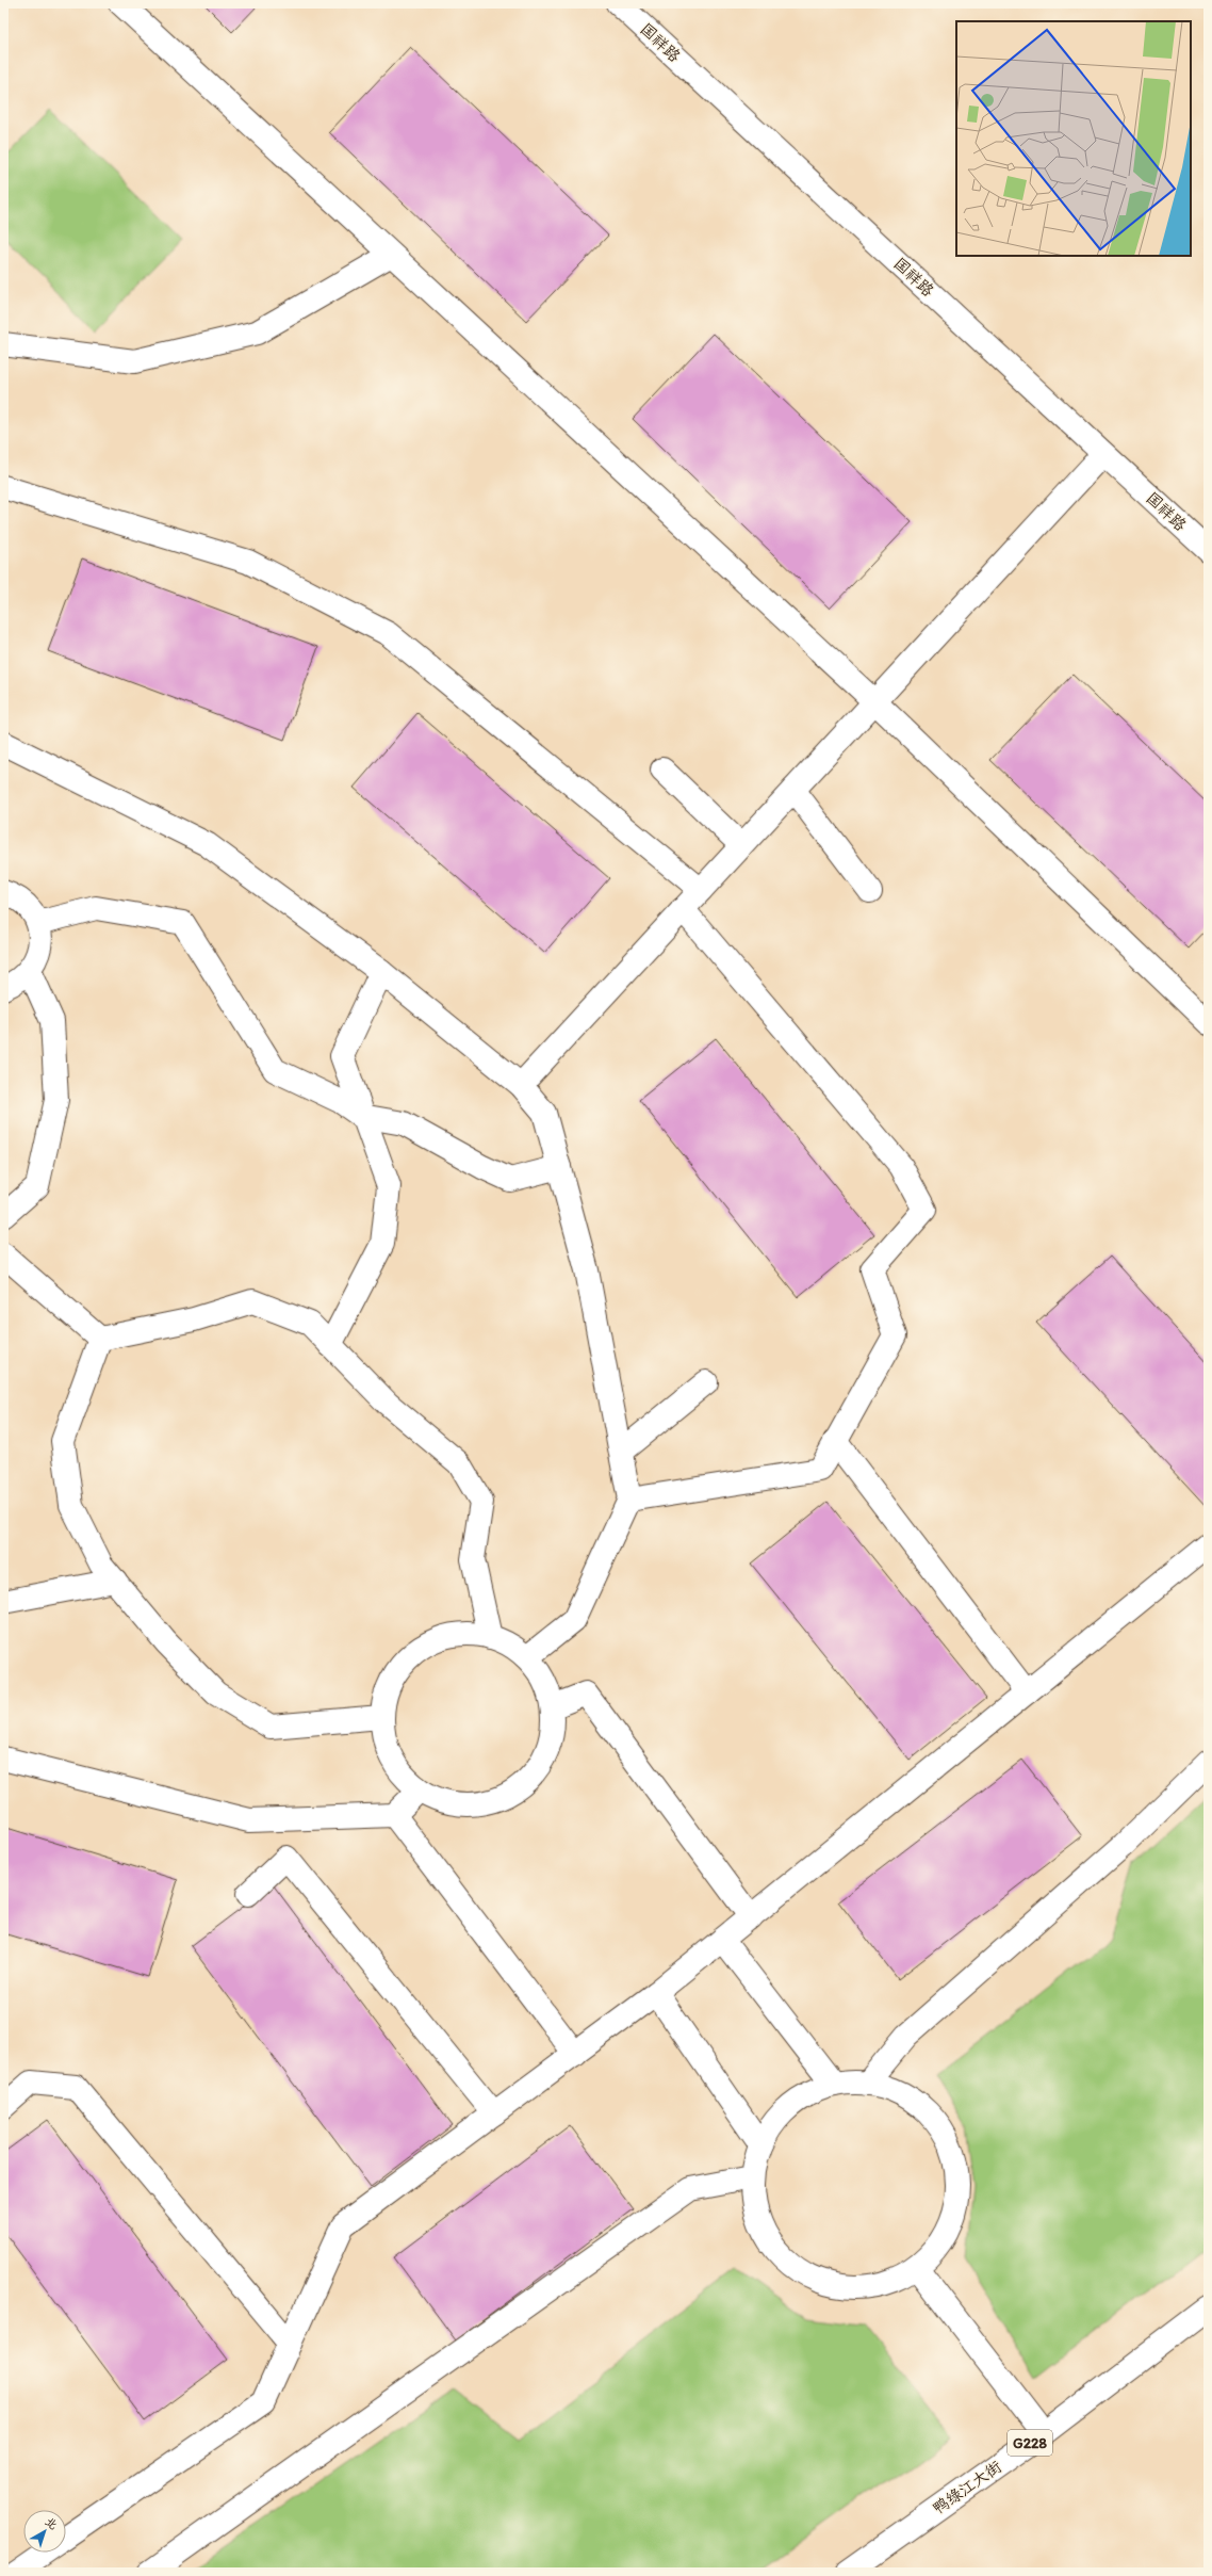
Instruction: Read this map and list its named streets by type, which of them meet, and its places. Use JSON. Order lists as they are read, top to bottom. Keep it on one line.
{"streets":{"main road":["国祥路","G228","鸭绿江大街"]},"north":"top right"}
